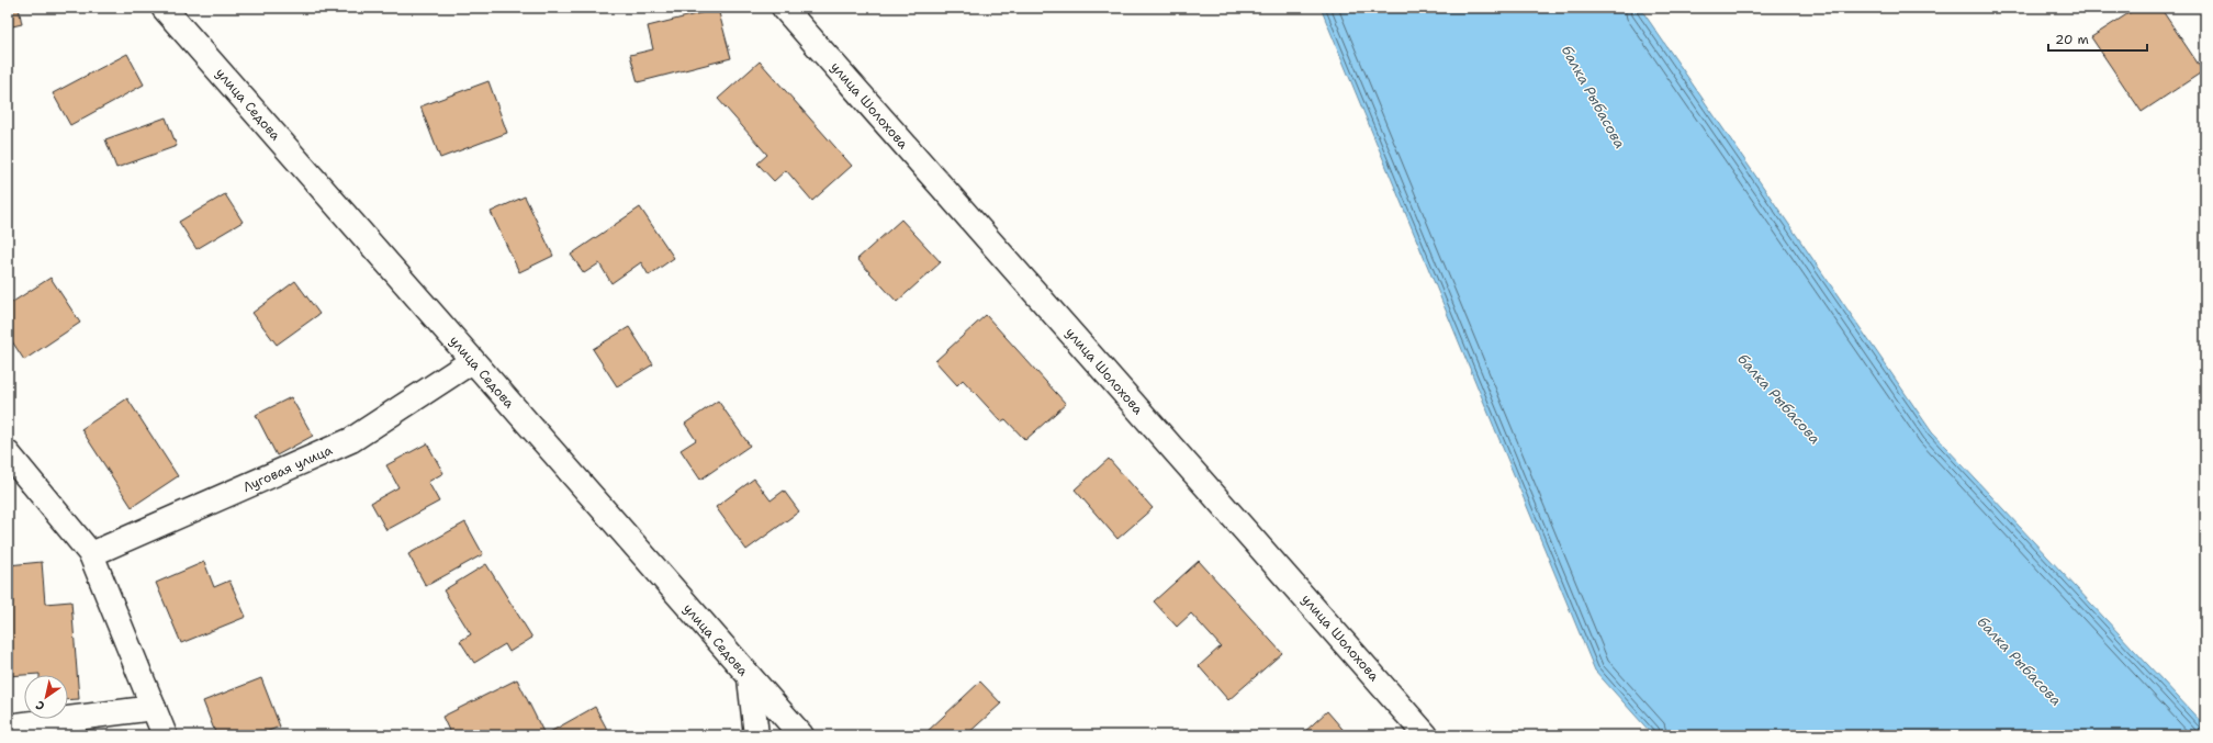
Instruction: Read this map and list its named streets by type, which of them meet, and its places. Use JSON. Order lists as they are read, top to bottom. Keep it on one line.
{"streets":{"street":["улица Седова","улица Шолохова","Луговая улица"]},"crossings":[["улица Седова","Луговая улица"]],"water":["балка Рыбасова"],"scale_bar":"20 m","north":"bottom left"}
